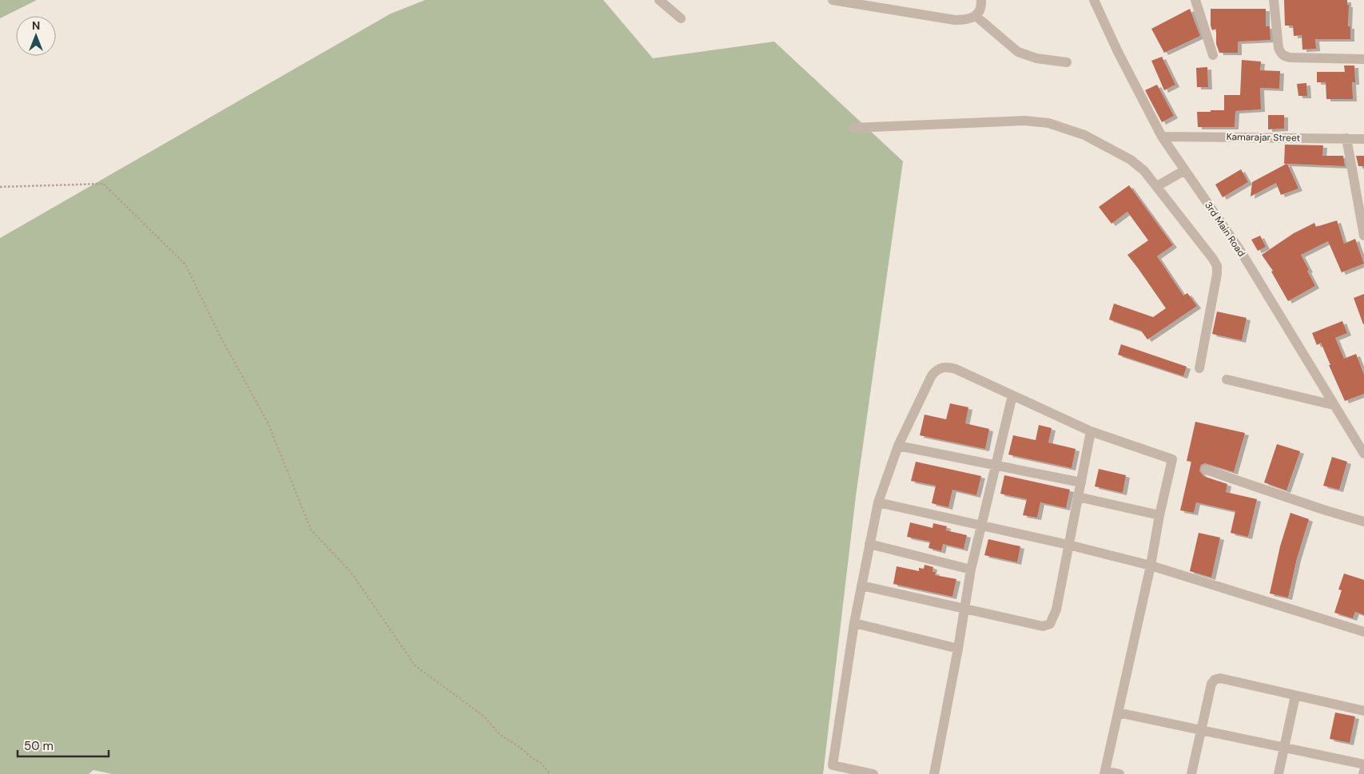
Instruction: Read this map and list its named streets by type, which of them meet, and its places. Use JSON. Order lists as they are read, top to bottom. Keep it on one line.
{"streets":{"street":["Kamarajar Street","3rd Main Road"]},"crossings":[["Kamarajar Street","3rd Main Road"]],"scale_bar":"50 m","north":"top"}
